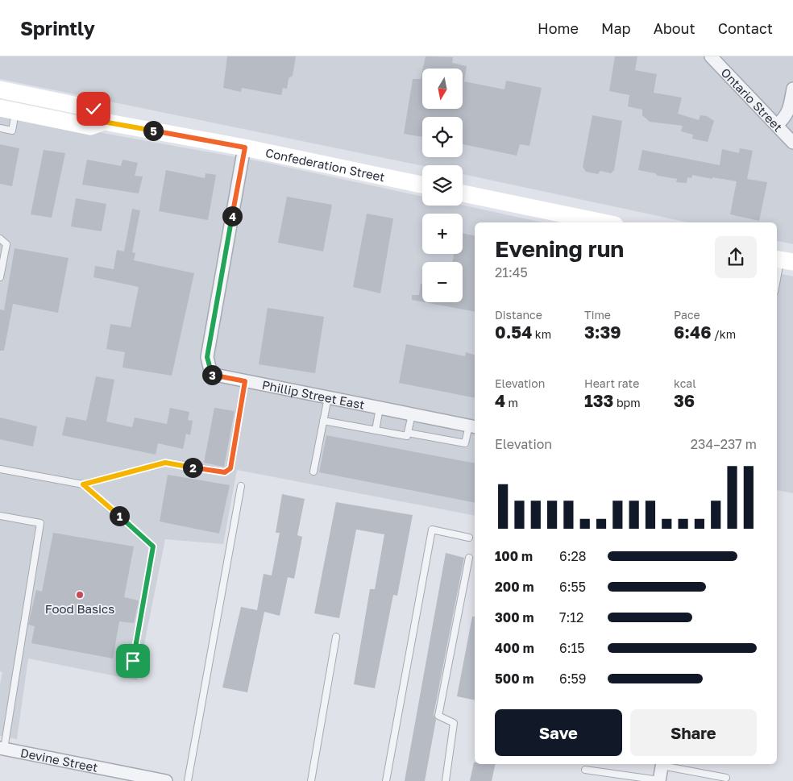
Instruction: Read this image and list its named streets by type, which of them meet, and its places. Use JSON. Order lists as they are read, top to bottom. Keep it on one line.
{"streets":{"main road":["Confederation Street"],"street":["Ontario Street","Phillip Street East","Devine Street"]},"crossings":[["Confederation Street","Phillip Street East"]],"places":["Food Basics"],"north":"bottom","page":{"header":"Sprintly","nav":["Home","Map","About","Contact"],"map_buttons":["+","−"],"pins":["5","4","3","2","1"],"heading":["Evening run","21:45"],"stats":[["Distance","0.54 km"],["Time","3:39"],["Pace","6:46 /km"],["Elevation","4 m"],["Heart rate","133 bpm"],["kcal","36"]],"chart":["Elevation","234–237 m"],"list":[{"name":"100 m","note":"6:28"},{"name":"200 m","note":"6:55"},{"name":"300 m","note":"7:12"},{"name":"400 m","note":"6:15"},{"name":"500 m","note":"6:59"}],"buttons":["Save","Share"]}}
